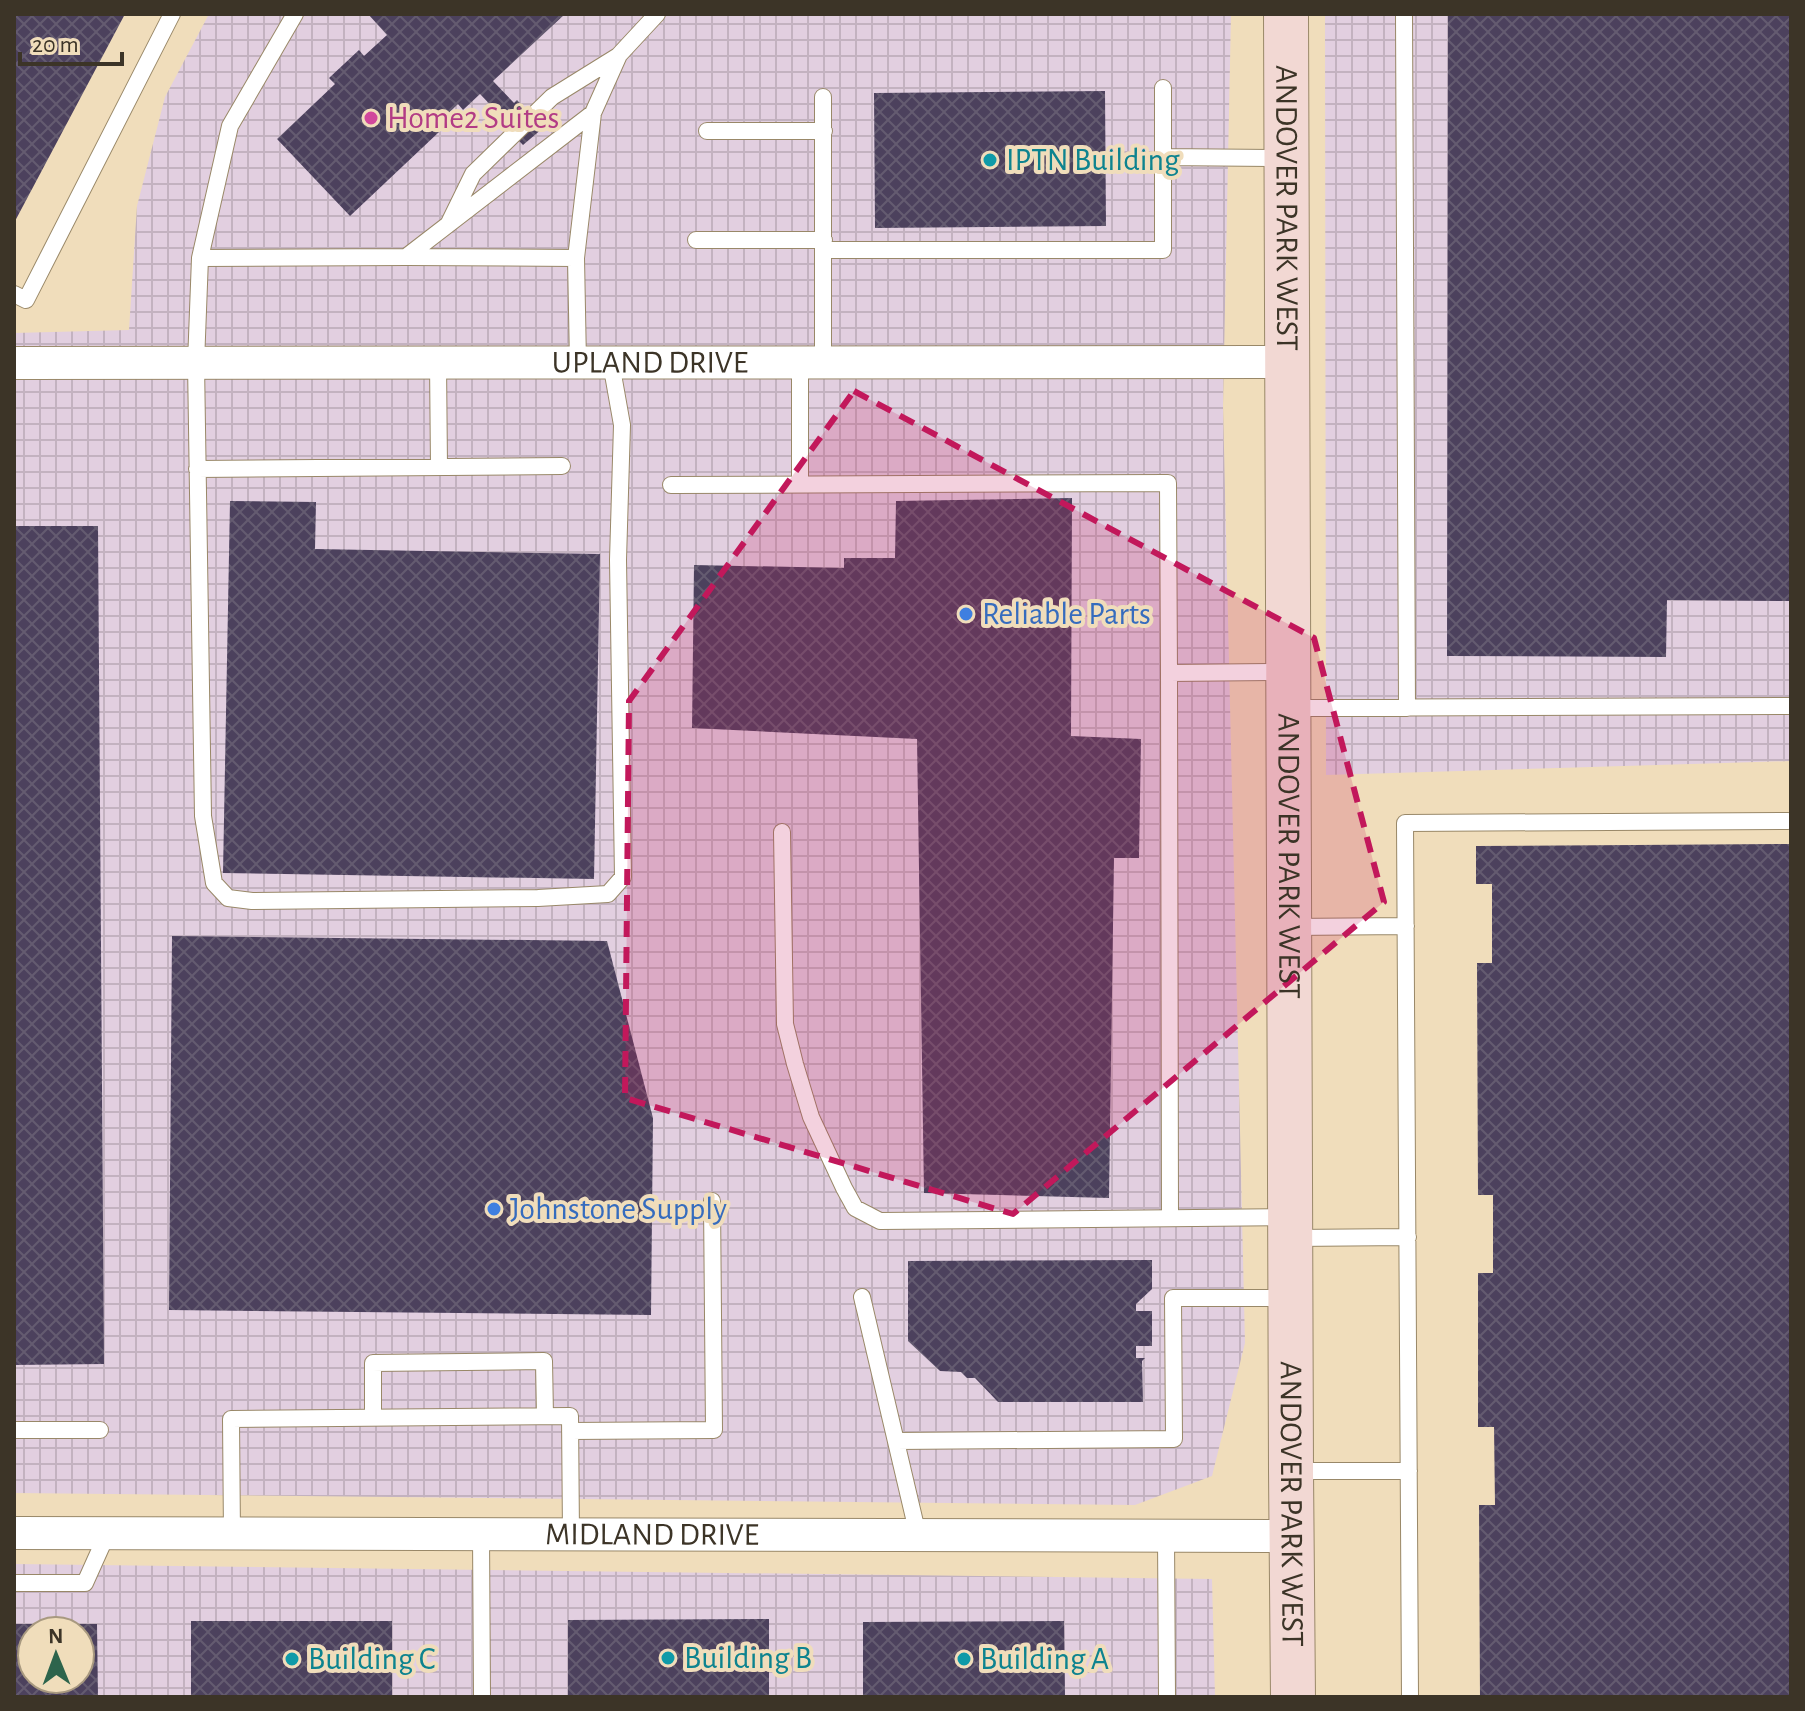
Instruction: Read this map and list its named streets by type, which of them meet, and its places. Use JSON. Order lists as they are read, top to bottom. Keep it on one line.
{"streets":{"street":["ANDOVER PARK WEST","UPLAND DRIVE","MIDLAND DRIVE"]},"crossings":[["ANDOVER PARK WEST","UPLAND DRIVE"],["ANDOVER PARK WEST","MIDLAND DRIVE"]],"places":["Home2 Suites","IPTN Building","Reliable Parts","Johnstone Supply","Building B","Building C","Building A"],"scale_bar":"20 m","north":"top"}
